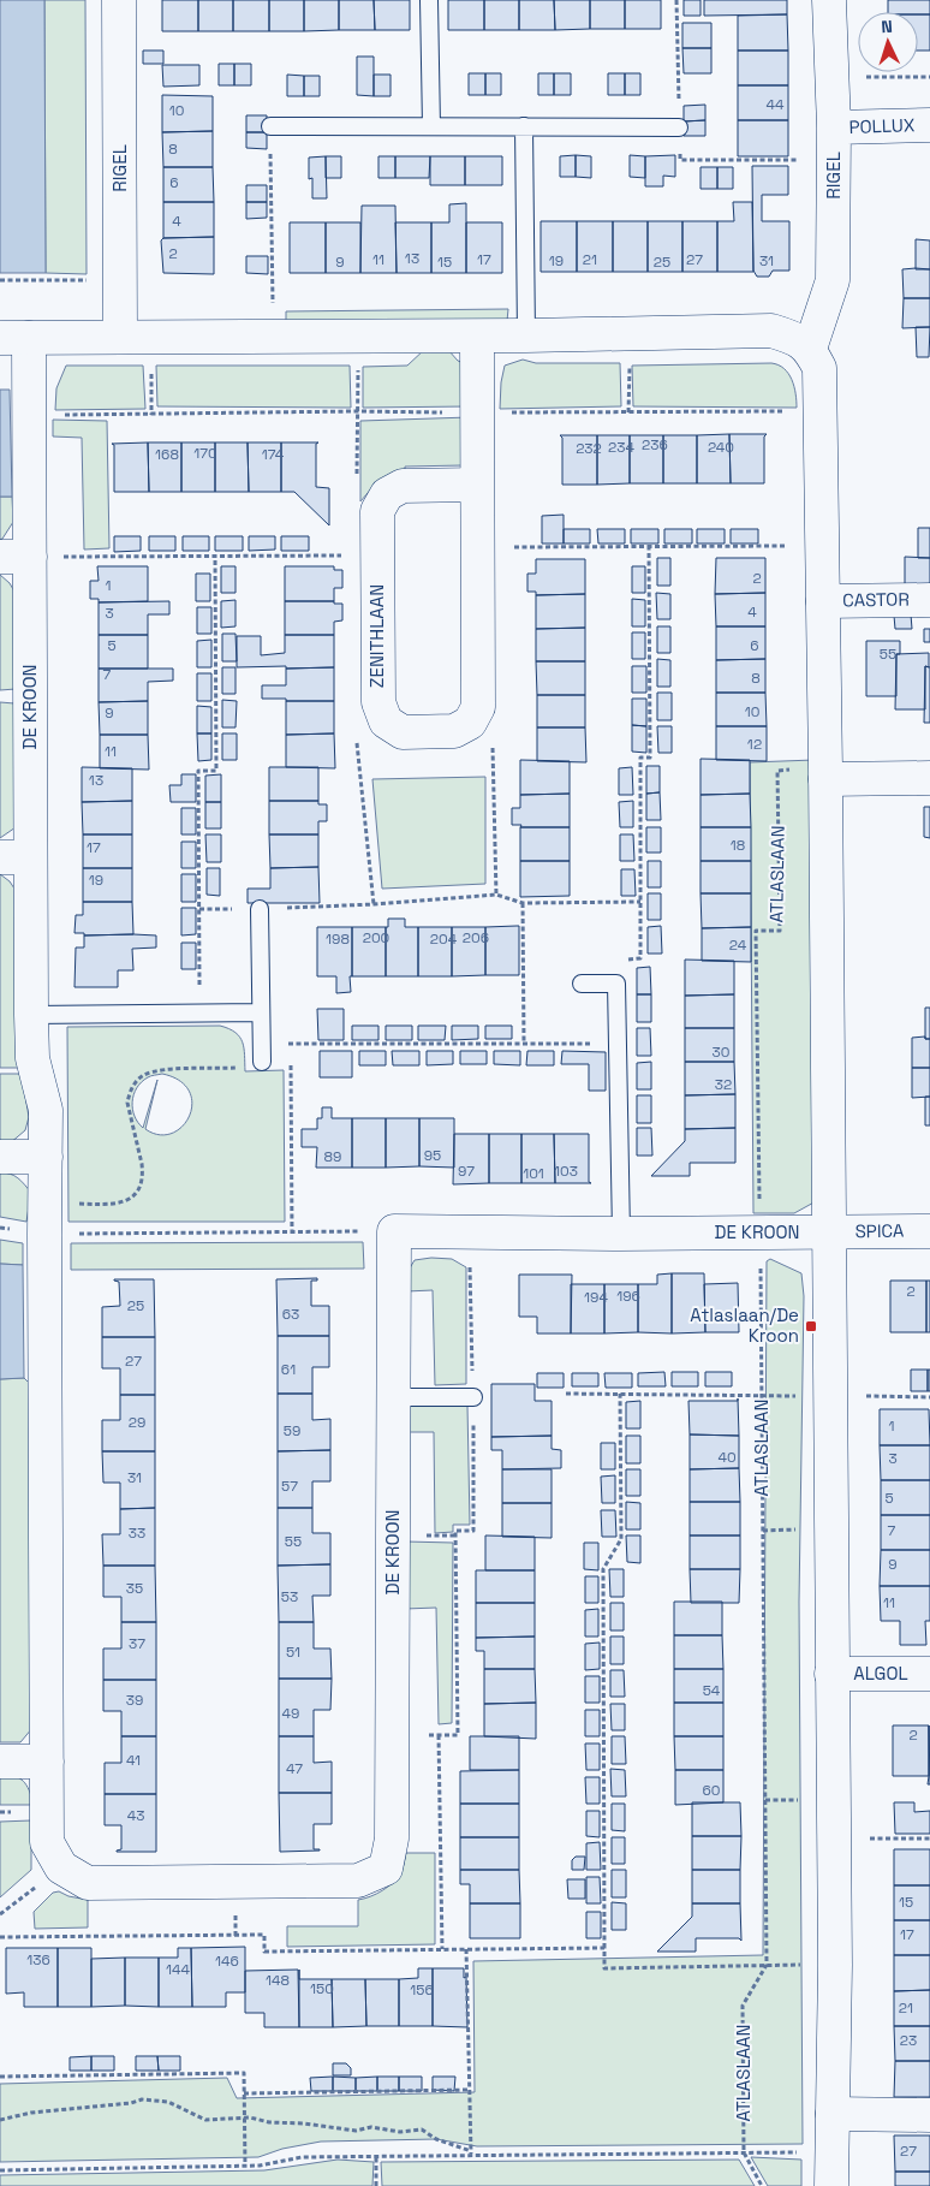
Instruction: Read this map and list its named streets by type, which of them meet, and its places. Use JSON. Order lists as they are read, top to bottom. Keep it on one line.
{"streets":{"street":["POLLUX","RIGEL","CASTOR","ZENITHLAAN","DE KROON","SPICA","ALGOL"],"path":["ATLASLAAN"]},"crossings":[["POLLUX","RIGEL"],["DE KROON","ATLASLAAN"],["DE KROON","SPICA"]],"places":{"transit":["Atlaslaan/De Kroon"]},"house_numbers":["44","10","8","6","4","2","13","11","17","21","27","19","31","9","15","25","236","234","240","232","170","168","174","2","1","4","3","5","6","55","7","8","10","9","12","11","13","18","17","19","200","206","198","204","24","30","32","95","89","97","103","101","2","196","194","25","63","27","61","29","1","59","40","3","31","57","5","7","33","55","9","35","53","11","37","51","54","39","49","2","41","47","60","43","15","17","136","146","144","148","150","156","21","23","27"],"north":"top"}
